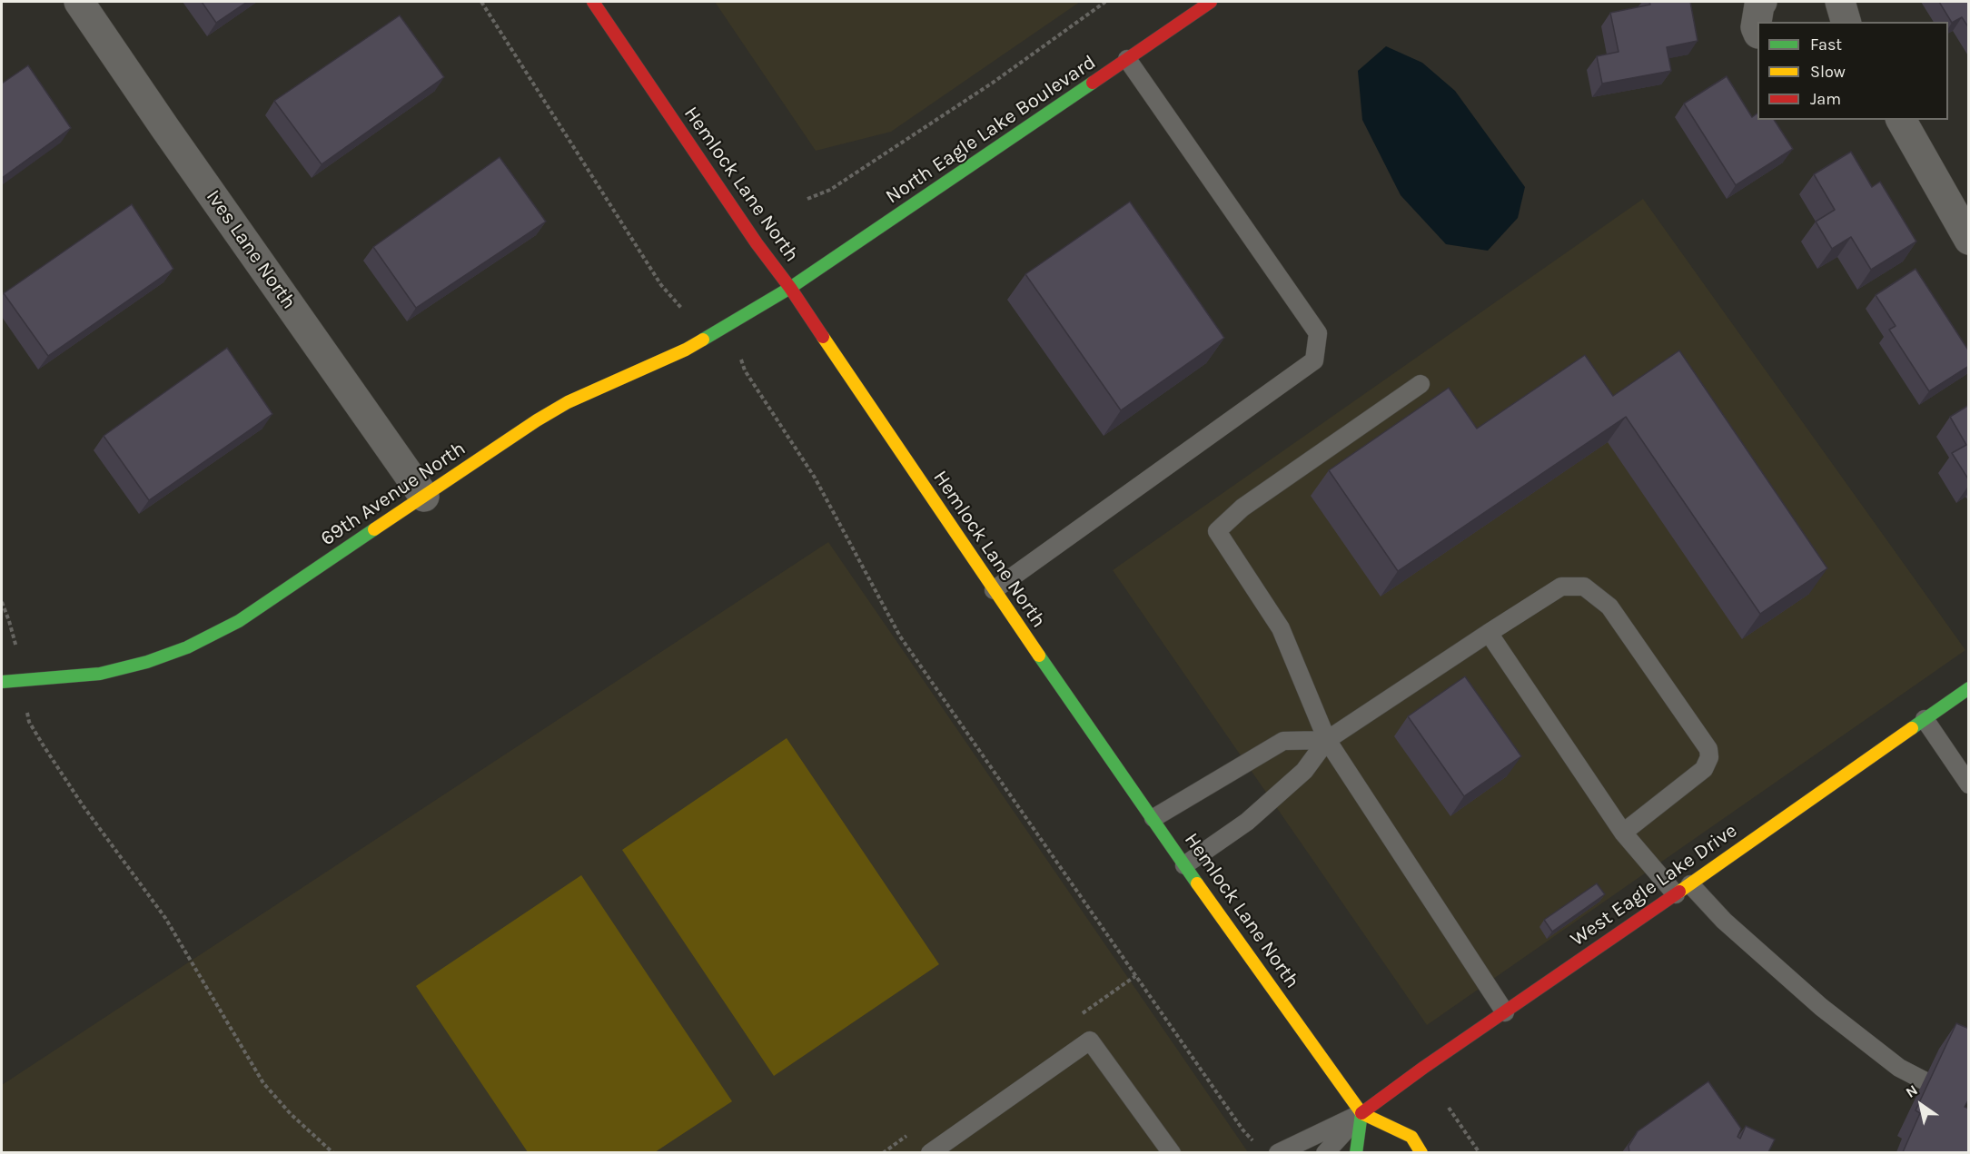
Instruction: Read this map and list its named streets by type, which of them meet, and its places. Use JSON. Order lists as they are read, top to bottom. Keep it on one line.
{"streets":{"street":["North Eagle Lake Boulevard","Hemlock Lane North","Ives Lane North","69th Avenue North","West Eagle Lake Drive"]},"crossings":[["North Eagle Lake Boulevard","Hemlock Lane North"],["North Eagle Lake Boulevard","69th Avenue North"],["Hemlock Lane North","69th Avenue North"],["Hemlock Lane North","West Eagle Lake Drive"],["Ives Lane North","69th Avenue North"]],"legend":["Fast","Slow","Jam"],"north":"top left"}
